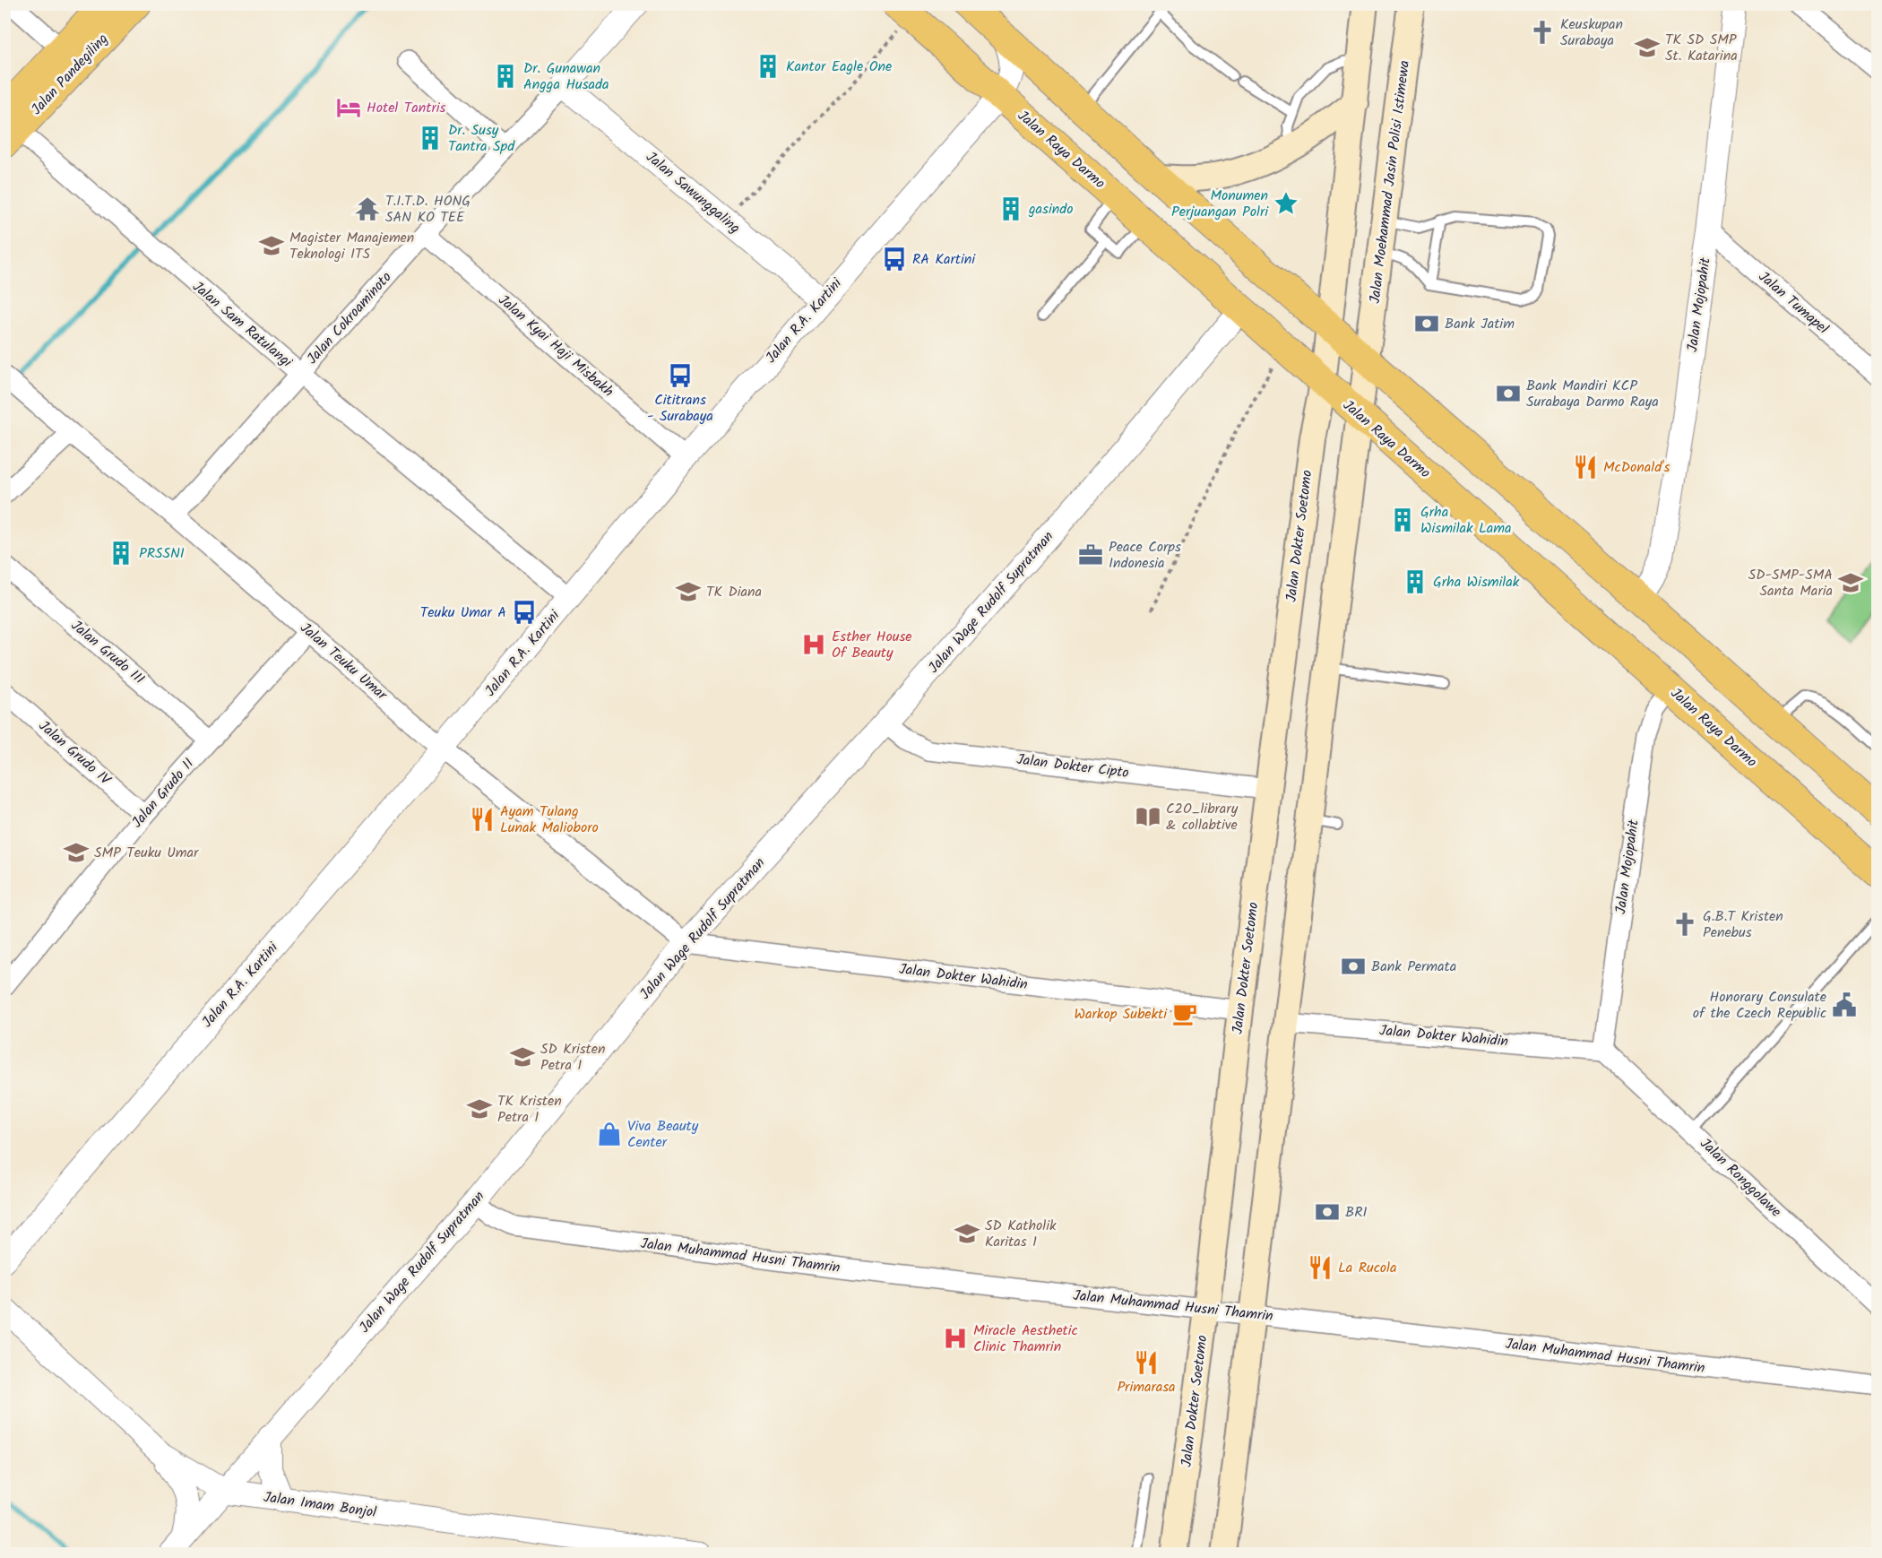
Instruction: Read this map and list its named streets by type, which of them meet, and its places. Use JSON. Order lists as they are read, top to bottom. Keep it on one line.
{"streets":{"main road":["Jalan Pandegiling","Jalan Raya Darmo","Jalan Moehammad Jasin Polisi Istimewa","Jalan Dokter Soetomo"],"street":["Jalan Sawunggaling","Jalan Tumapel","Jalan Mojopahit","Jalan Cokroaminoto","Jalan R.A. Kartini","Jalan Sam Ratulangi","Jalan Kyai Haji Misbakh","Jalan Wage Rudolf Supratman","Jalan Grudo III","Jalan Teuku Umar","Jalan Grudo IV","Jalan Dokter Cipto","Jalan Grudo II","Jalan Dokter Wahidin","Jalan Ronggolawe","Jalan Muhammad Husni Thamrin","Jalan Imam Bonjol"]},"crossings":[["Jalan Pandegiling","Jalan Sam Ratulangi"],["Jalan Raya Darmo","Jalan Moehammad Jasin Polisi Istimewa"],["Jalan Raya Darmo","Jalan Mojopahit"],["Jalan Raya Darmo","Jalan R.A. Kartini"],["Jalan Raya Darmo","Jalan Dokter Soetomo"],["Jalan Raya Darmo","Jalan Wage Rudolf Supratman"],["Jalan Sawunggaling","Jalan Cokroaminoto"],["Jalan Sawunggaling","Jalan R.A. Kartini"],["Jalan Tumapel","Jalan Mojopahit"],["Jalan Mojopahit","Jalan Dokter Wahidin"],["Jalan Mojopahit","Jalan Ronggolawe"],["Jalan Cokroaminoto","Jalan Sam Ratulangi"],["Jalan Cokroaminoto","Jalan Kyai Haji Misbakh"],["Jalan Cokroaminoto","Jalan Teuku Umar"],["Jalan R.A. Kartini","Jalan Sam Ratulangi"],["Jalan R.A. Kartini","Jalan Kyai Haji Misbakh"],["Jalan R.A. Kartini","Jalan Teuku Umar"],["Jalan Dokter Soetomo","Jalan Dokter Cipto"],["Jalan Dokter Soetomo","Jalan Dokter Wahidin"],["Jalan Dokter Soetomo","Jalan Muhammad Husni Thamrin"],["Jalan Wage Rudolf Supratman","Jalan Teuku Umar"],["Jalan Wage Rudolf Supratman","Jalan Dokter Cipto"],["Jalan Wage Rudolf Supratman","Jalan Dokter Wahidin"],["Jalan Wage Rudolf Supratman","Jalan Muhammad Husni Thamrin"],["Jalan Wage Rudolf Supratman","Jalan Imam Bonjol"],["Jalan Grudo III","Jalan Grudo II"],["Jalan Teuku Umar","Jalan Grudo II"],["Jalan Teuku Umar","Jalan Dokter Wahidin"],["Jalan Grudo IV","Jalan Grudo II"],["Jalan Dokter Wahidin","Jalan Ronggolawe"]],"places":{"church":["Keuskupan Surabaya","G.B.T Kristen Penebus"],"school or university":["TK SD SMP St. Katarina","Magister Manajemen Teknologi ITS","SD-SMP-SMA Santa Maria","TK Diana","SMP Teuku Umar","SD Kristen Petra 1","TK Kristen Petra 1","SD Katholik Karitas 1"],"building":["Kantor Eagle One","Dr. Gunawan Angga Husada","Dr. Susy Tantra Spd","gasindo","Grha Wismilak Lama","PRSSNI","Grha Wismilak"],"hotel":["Hotel Tantris"],"place":["Monumen Perjuangan Polri"],"temple":["T.I.T.D. HONG SAN KO TEE"],"bus stop":["RA Kartini","Cititrans - Surabaya","Teuku Umar A"],"bank":["Bank Jatim","Bank Mandiri KCP Surabaya Darmo Raya","Bank Permata","BRI"],"restaurant":["McDonald's","Ayam Tulang Lunak Malioboro","La Rucola","Primarasa"],"office":["Peace Corps Indonesia"],"hospital":["Esther House Of Beauty","Miracle Aesthetic Clinic Thamrin"],"library":["C2O_library & collabtive"],"public building":["Honorary Consulate of the Czech Republic"],"cafe":["Warkop Subekti"],"shop":["Viva Beauty Center"]}}
